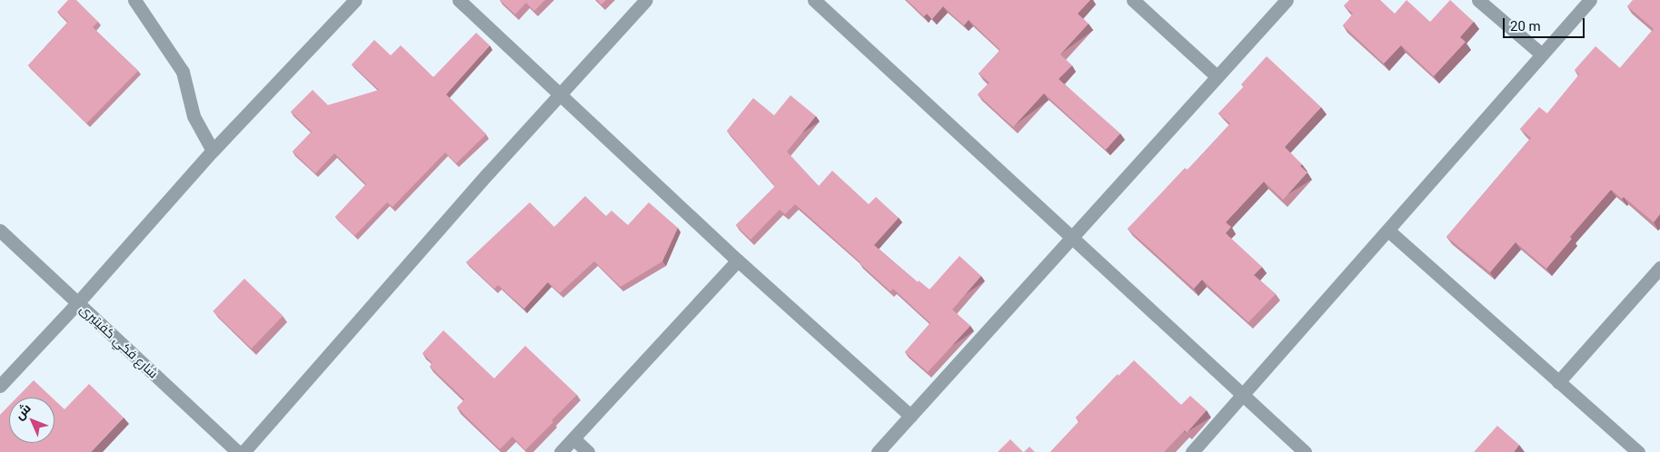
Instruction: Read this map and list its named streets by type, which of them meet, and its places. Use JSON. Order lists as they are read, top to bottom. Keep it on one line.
{"streets":{"street":["شارع فكي كفيتيرى"]},"scale_bar":"20 m","north":"top left"}
